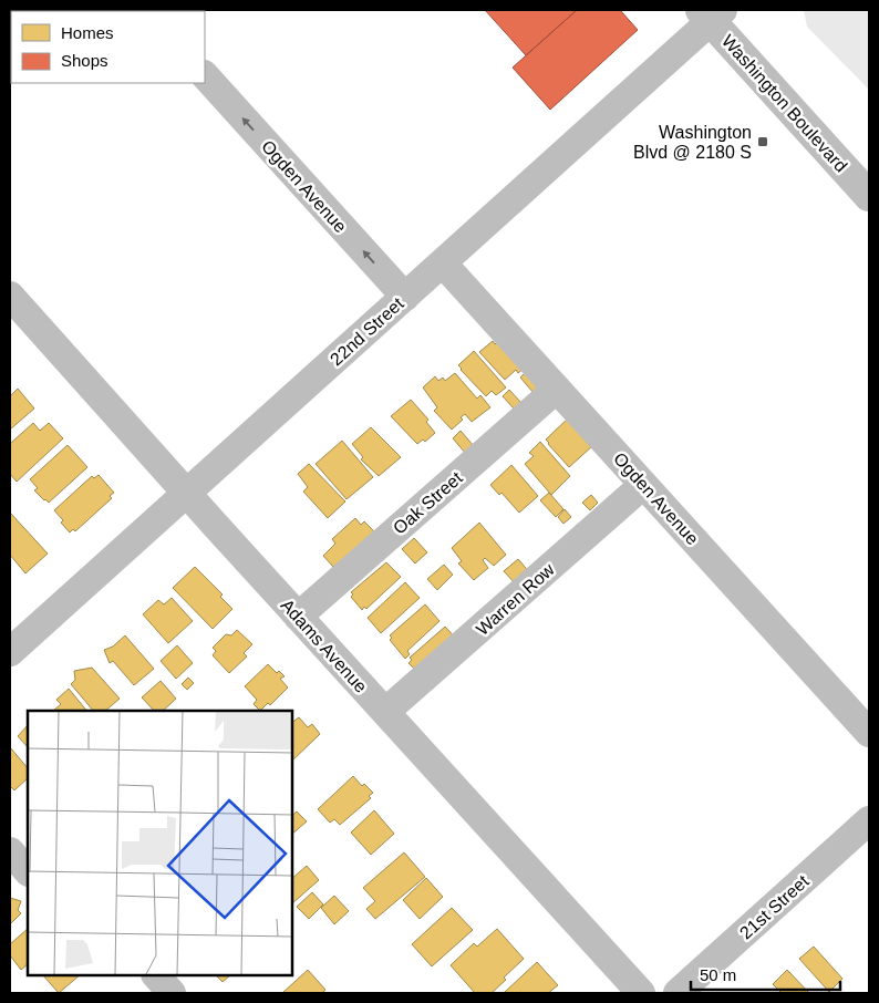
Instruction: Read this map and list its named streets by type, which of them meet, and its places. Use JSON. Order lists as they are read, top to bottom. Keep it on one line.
{"streets":{"main road":["Washington Boulevard"],"street":["Ogden Avenue","22nd Street","Oak Street","Warren Row","Adams Avenue","21st Street"]},"crossings":[["Washington Boulevard","22nd Street"],["Ogden Avenue","22nd Street"],["Ogden Avenue","Oak Street"],["Ogden Avenue","Warren Row"],["22nd Street","Adams Avenue"],["Oak Street","Adams Avenue"],["Warren Row","Adams Avenue"]],"places":{"transit":["Washington Blvd @ 2180 S"]},"legend":["Homes","Shops"],"scale_bar":"50 m"}
